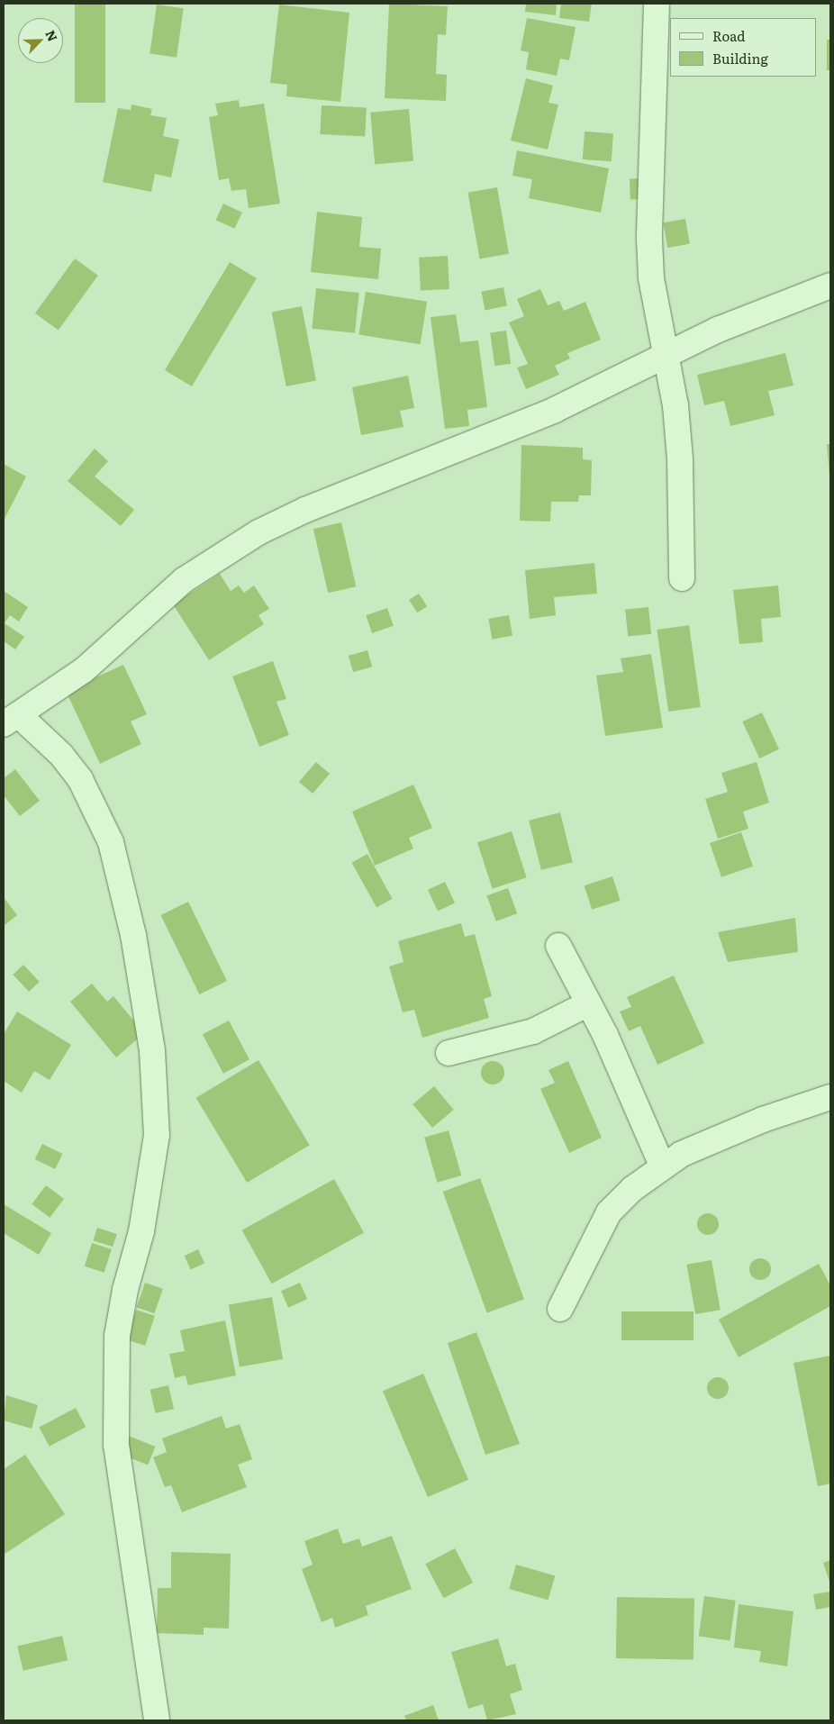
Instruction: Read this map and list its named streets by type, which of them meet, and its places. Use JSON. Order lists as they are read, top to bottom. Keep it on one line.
{"legend":["Road","Building"],"north":"top right"}
